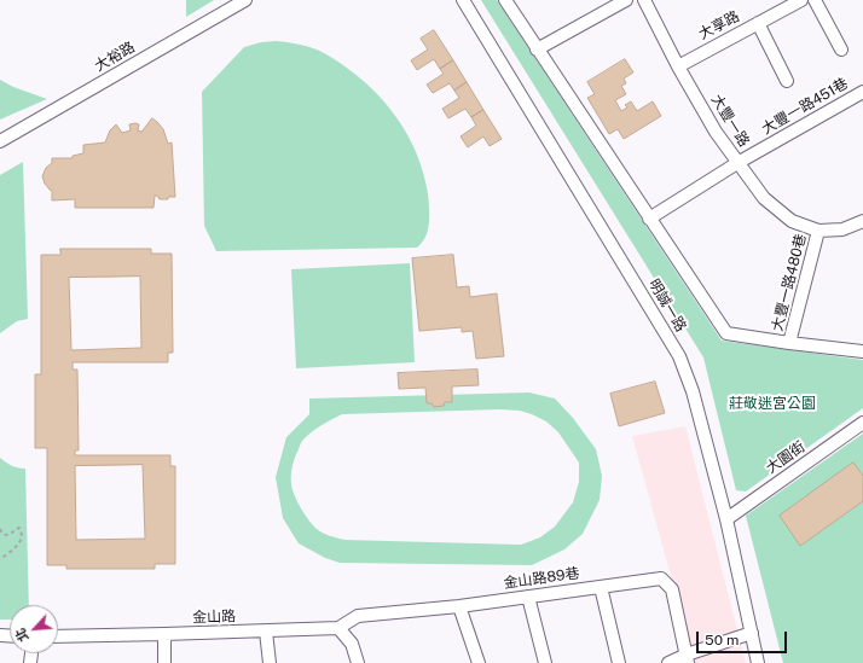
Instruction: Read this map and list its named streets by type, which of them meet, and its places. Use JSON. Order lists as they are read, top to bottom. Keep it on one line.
{"streets":{"street":["大享路","大裕路","大豐一路451巷","大豐一路","大豐一路480巷","明誠一路","大園街","金山路89巷","金山路"]},"crossings":[["大享路","大豐一路"],["大豐一路451巷","大豐一路"],["大豐一路","大豐一路480巷"],["明誠一路","大園街"],["金山路89巷","金山路"]],"parks":["莊敬迷宮公園"],"scale_bar":"50 m","north":"bottom left"}
